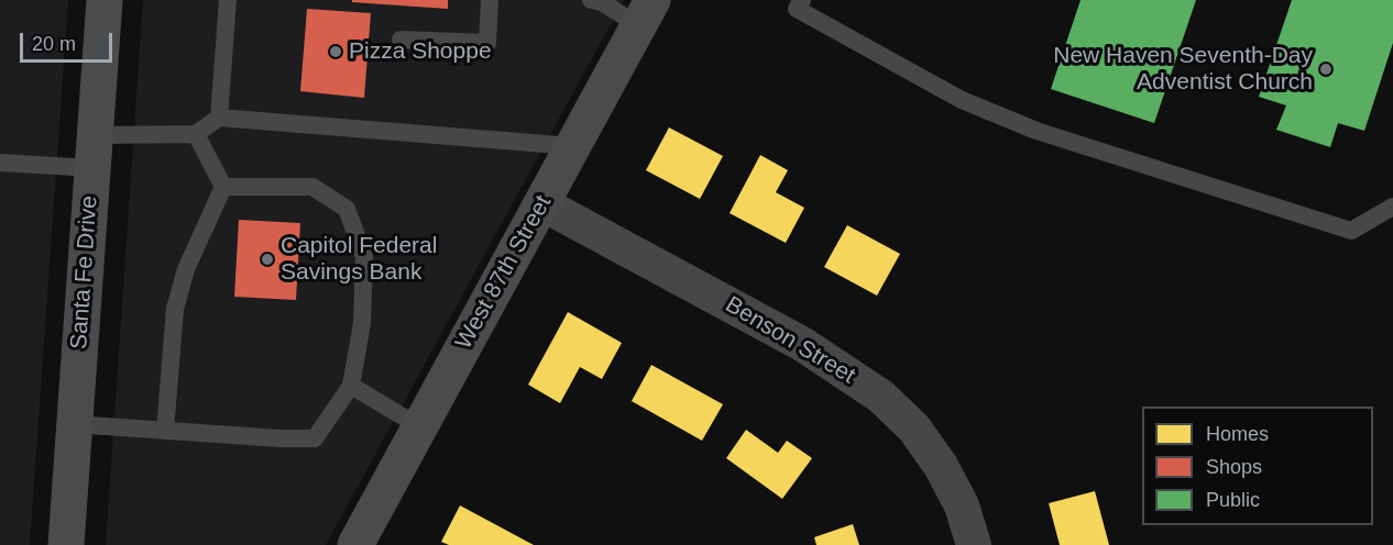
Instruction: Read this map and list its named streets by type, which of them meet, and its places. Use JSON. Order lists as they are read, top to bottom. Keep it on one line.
{"streets":{"street":["Santa Fe Drive","West 87th Street","Benson Street"]},"crossings":[["West 87th Street","Benson Street"]],"places":["Pizza Shoppe","New Haven Seventh-Day Adventist Church","Capitol Federal Savings Bank"],"legend":["Homes","Shops","Public"],"scale_bar":"20 m"}
